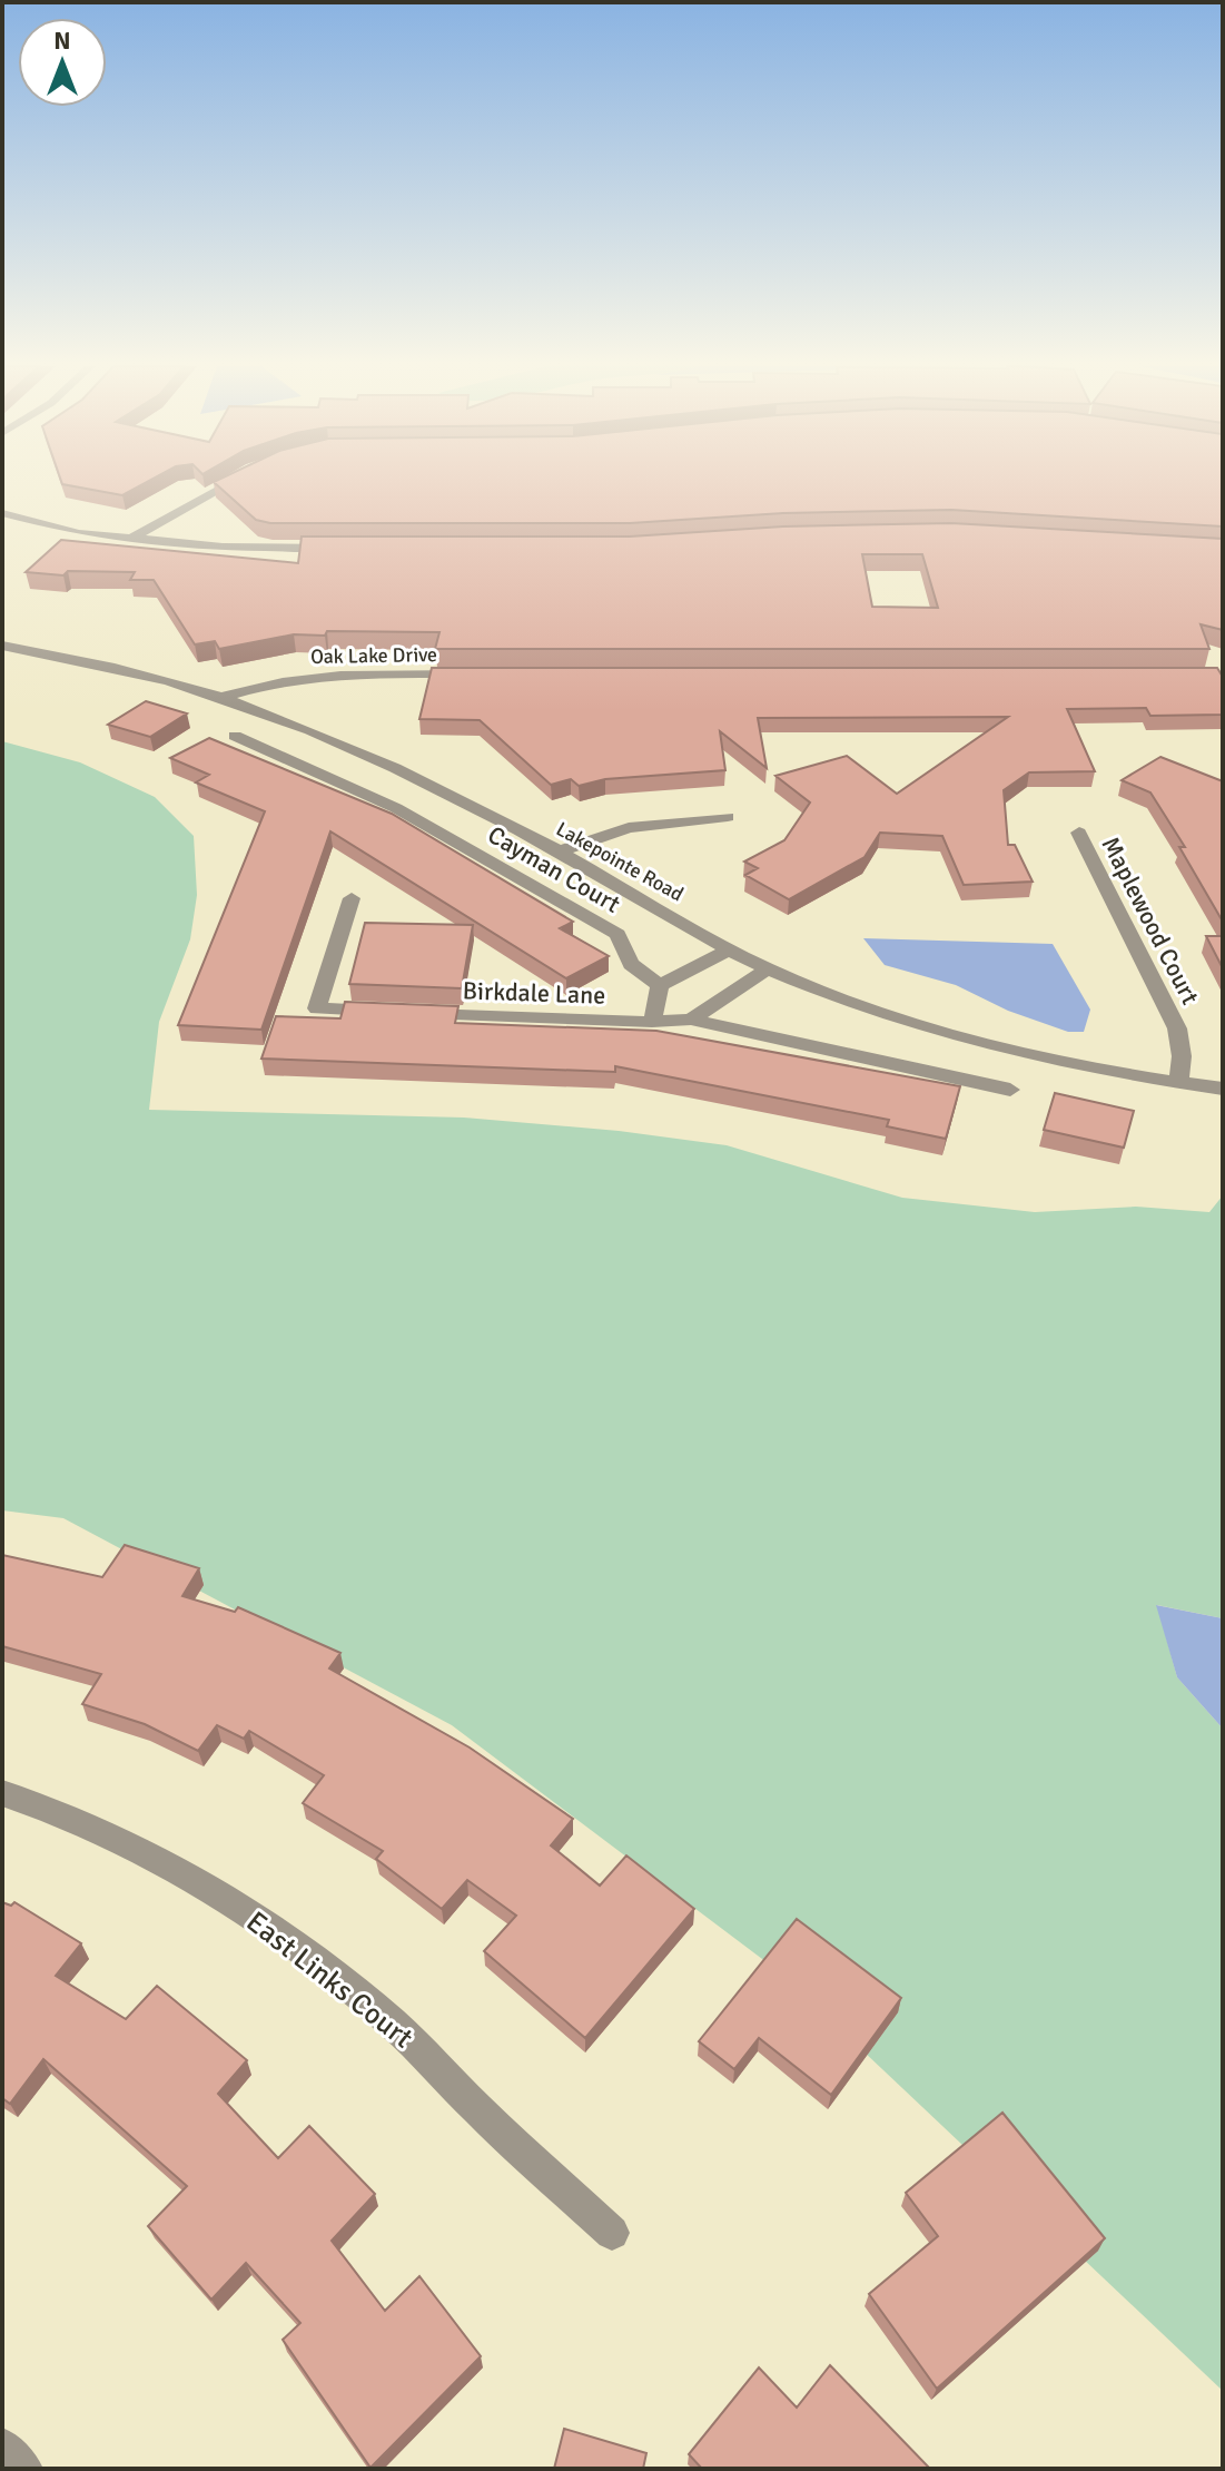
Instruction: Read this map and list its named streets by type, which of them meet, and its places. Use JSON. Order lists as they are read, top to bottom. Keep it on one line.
{"streets":{"street":["Oak Lake Drive","Lakepointe Road","Cayman Court","Maplewood Court","Birkdale Lane","East Links Court"]},"crossings":[["Oak Lake Drive","Lakepointe Road"],["Lakepointe Road","Maplewood Court"]],"north":"top"}
